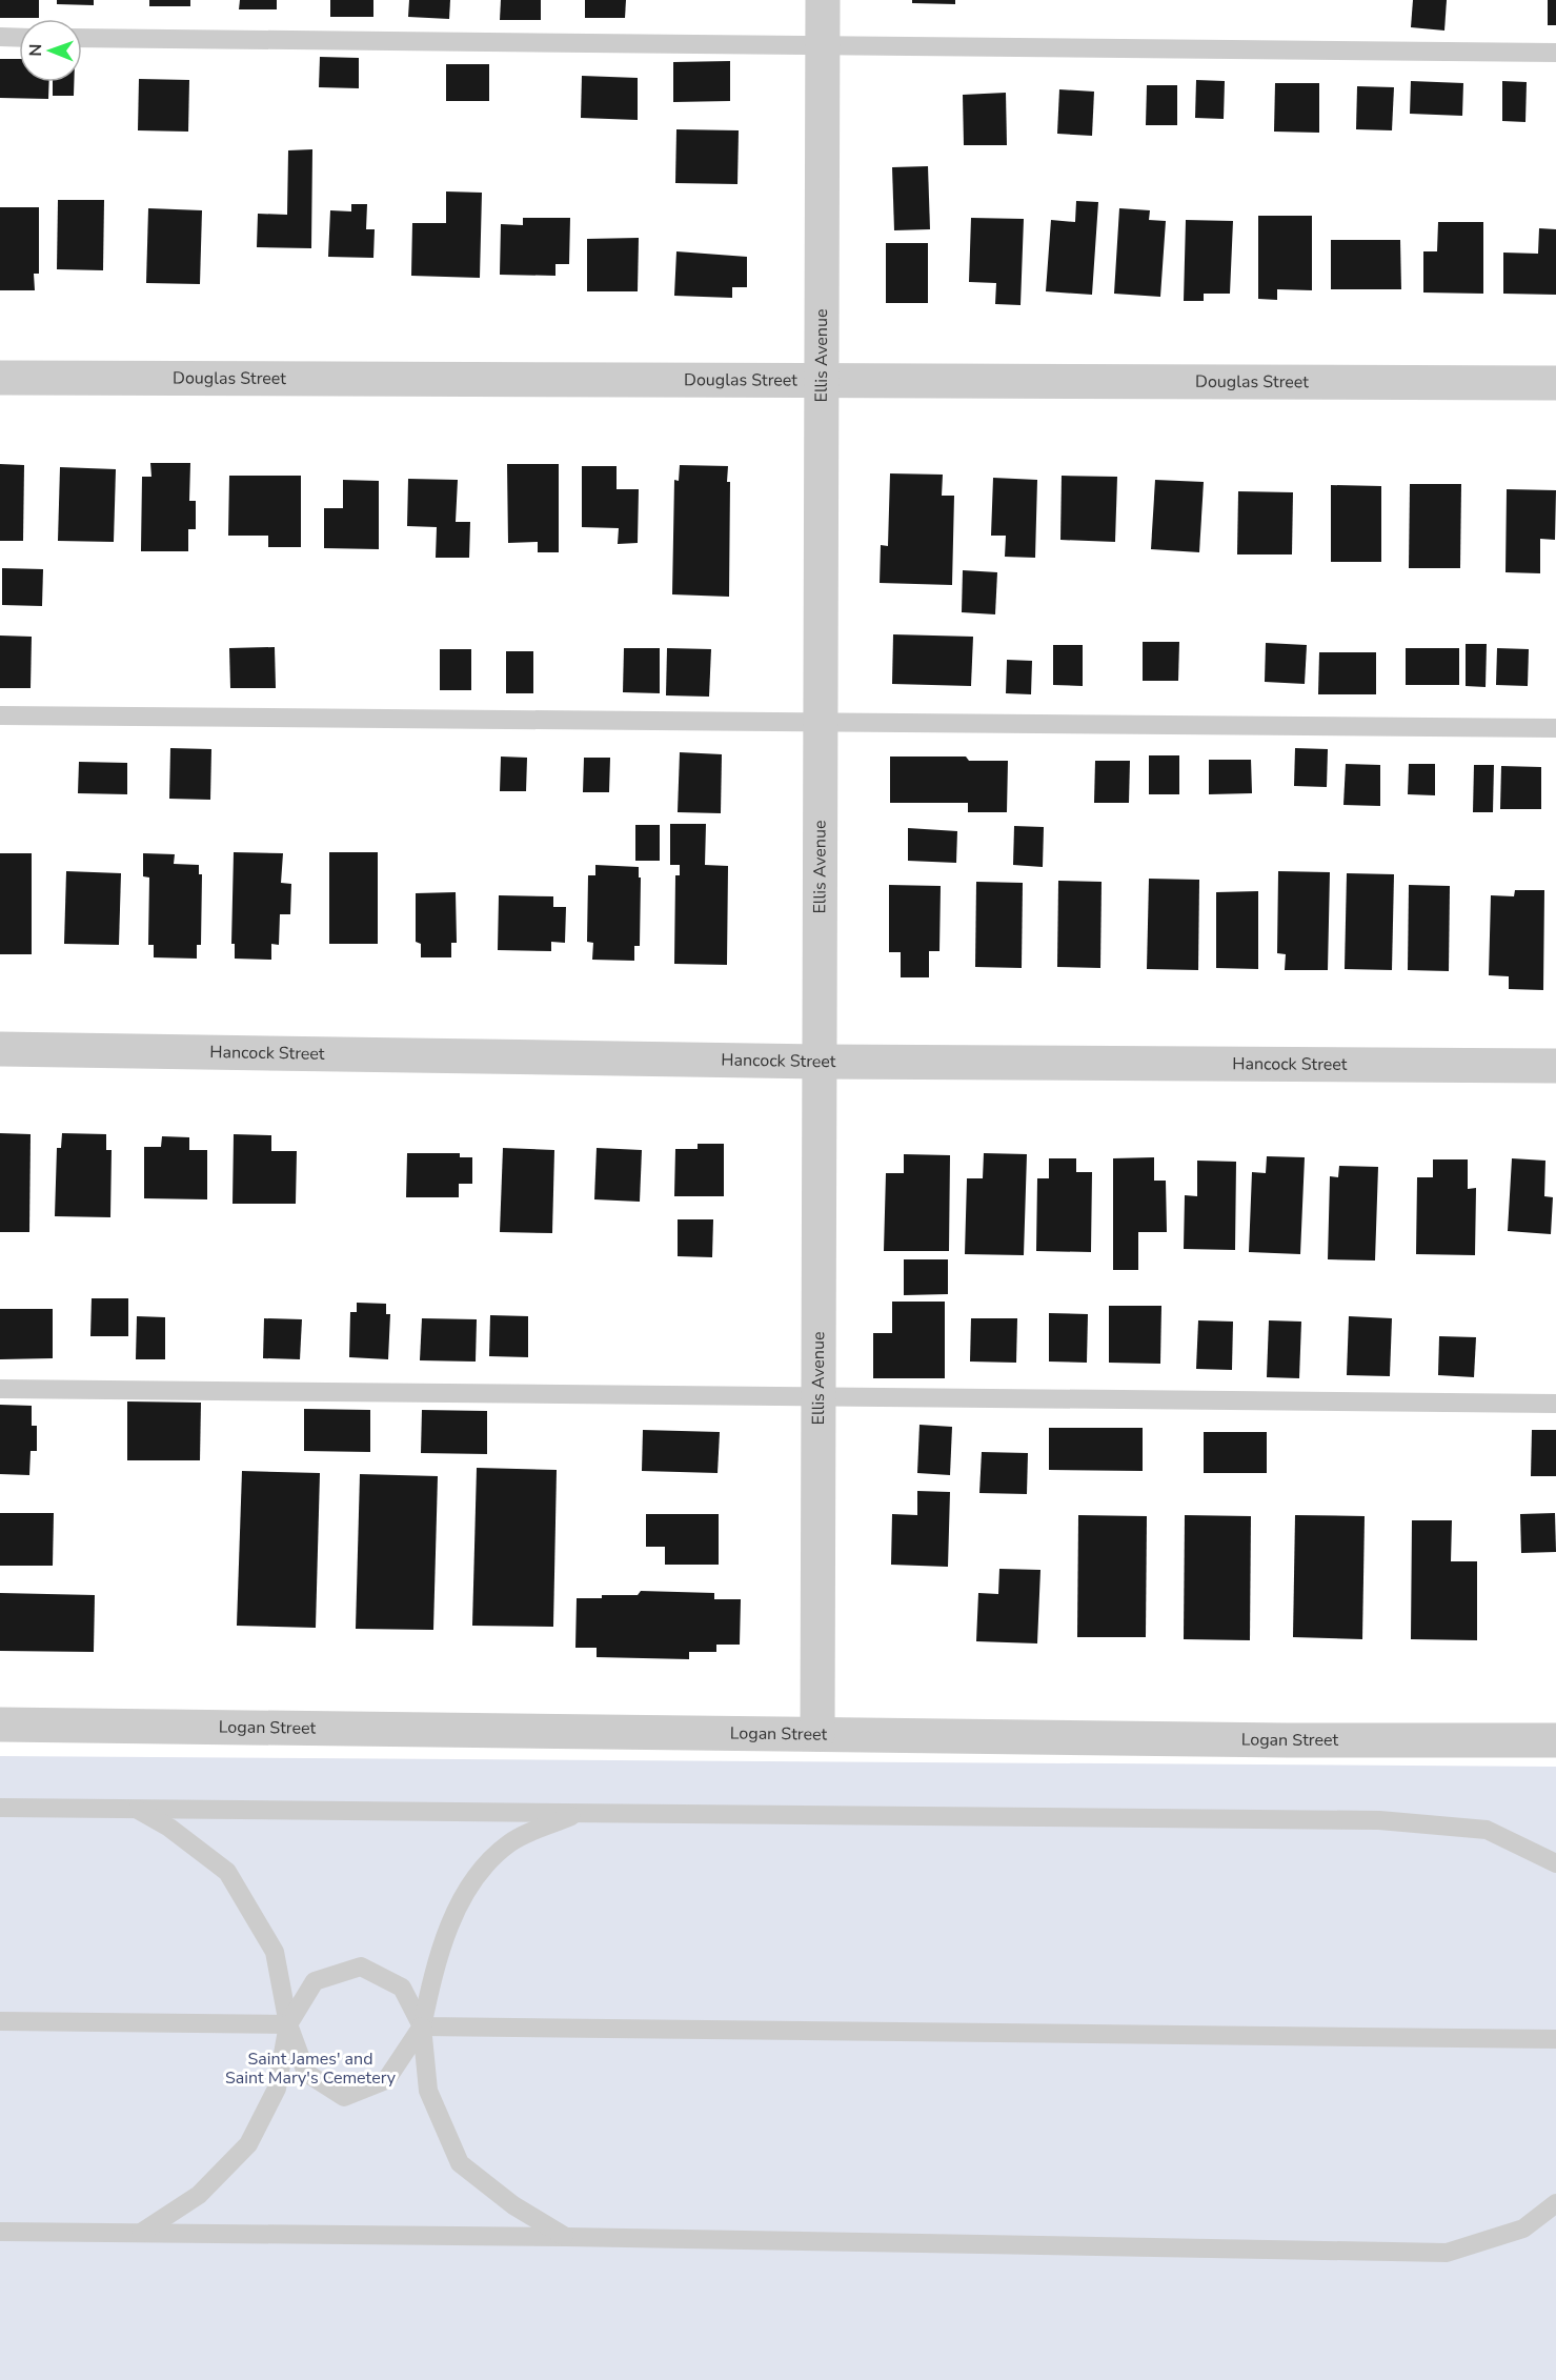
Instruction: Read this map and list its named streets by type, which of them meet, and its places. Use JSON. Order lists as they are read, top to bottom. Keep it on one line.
{"streets":{"street":["Ellis Avenue","Douglas Street","Hancock Street","Logan Street"]},"crossings":[["Ellis Avenue","Douglas Street"],["Ellis Avenue","Hancock Street"],["Ellis Avenue","Logan Street"]],"parks":["Saint James' and Saint Mary's Cemetery"],"north":"left"}
